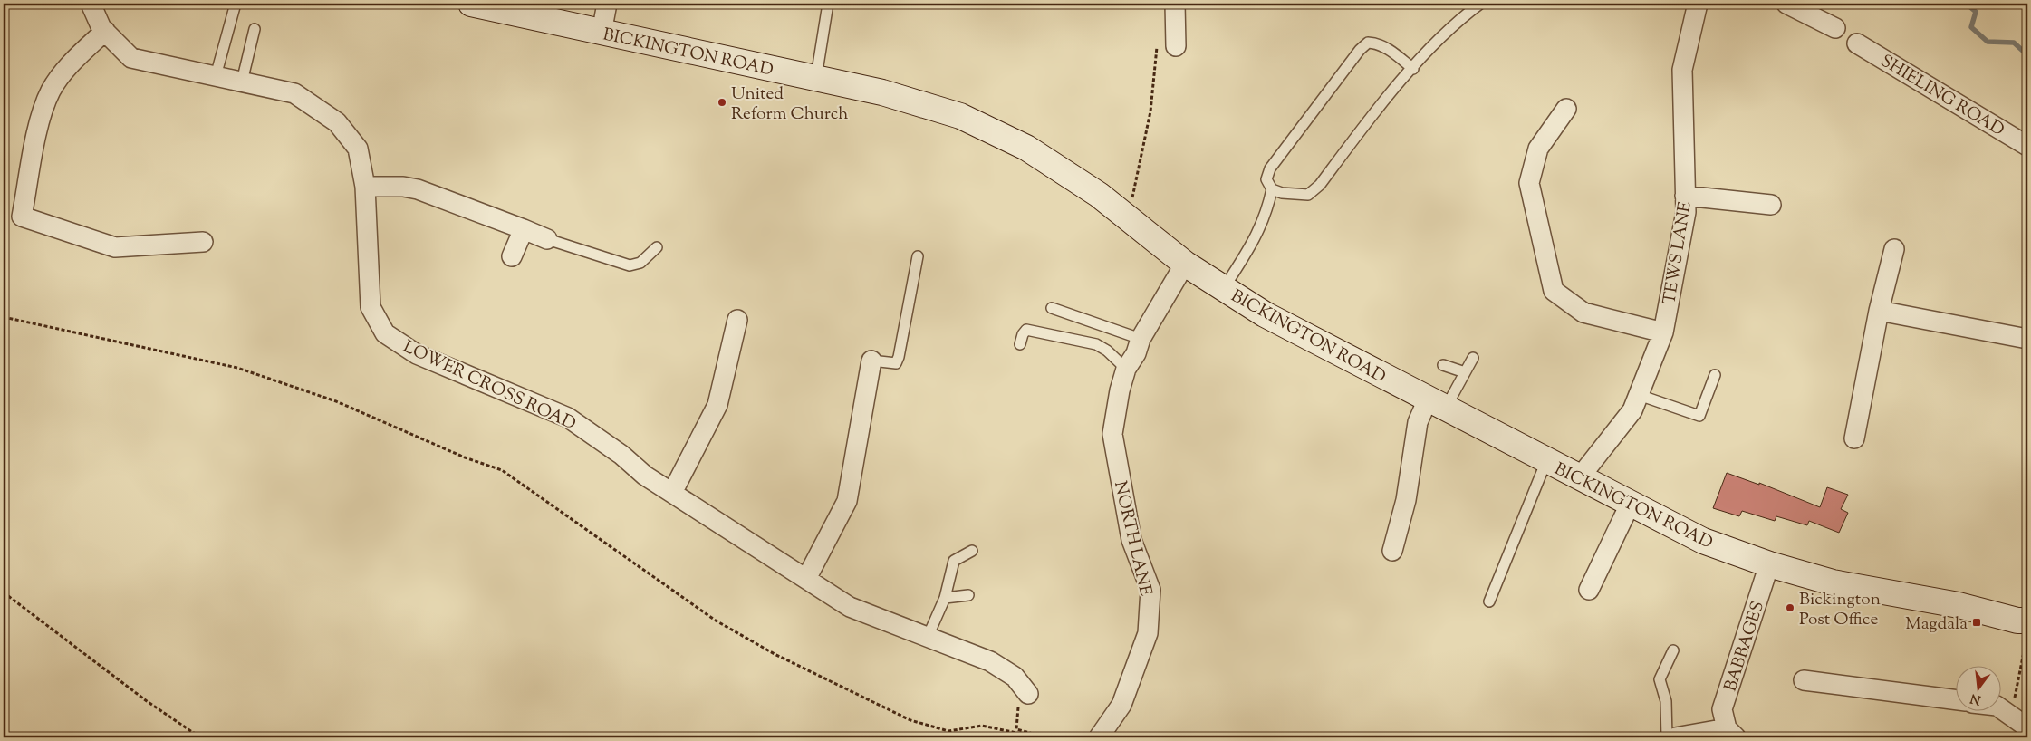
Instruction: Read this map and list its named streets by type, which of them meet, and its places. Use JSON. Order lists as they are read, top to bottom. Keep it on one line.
{"streets":{"main road":["BICKINGTON ROAD"],"street":["SHIELING ROAD","TEWS LANE","LOWER CROSS ROAD","NORTH LANE","BABBAGES"]},"crossings":[["BICKINGTON ROAD","TEWS LANE"],["BICKINGTON ROAD","NORTH LANE"],["BICKINGTON ROAD","BABBAGES"]],"places":{"other":["United Reform Church","Bickington Post Office"],"transit":["Magdala"]},"north":"bottom"}
